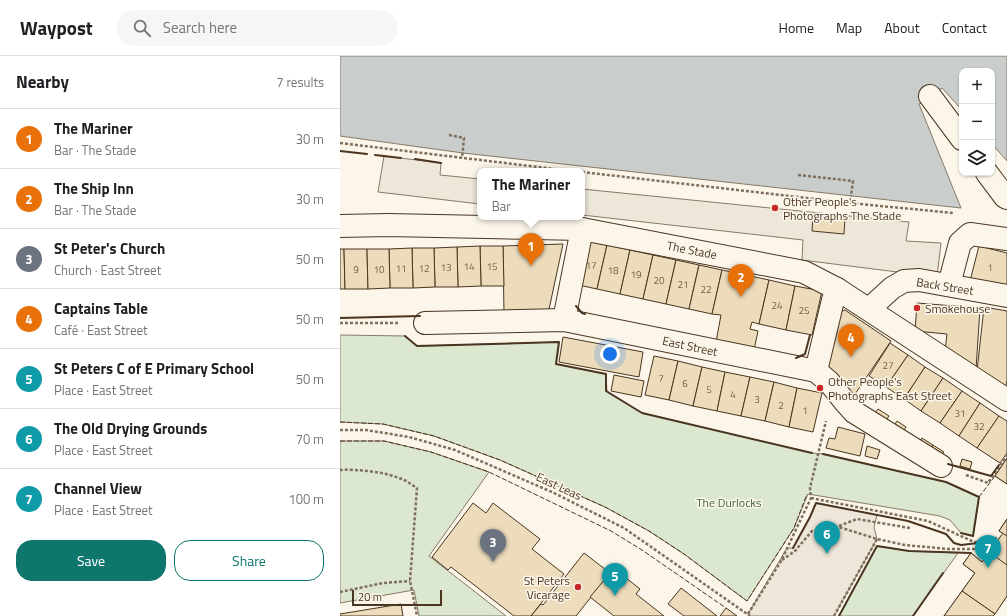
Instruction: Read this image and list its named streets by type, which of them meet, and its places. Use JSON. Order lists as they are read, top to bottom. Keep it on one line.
{"streets":{"street":["The Stade","Back Street","East Street"],"path":["East Leas"]},"crossings":[["The Stade","Back Street"]],"parks":["The Durlocks"],"places":["Other People's Photographs The Stade","Smokehouse","Other People's Photographs East Street","St Peters Vicarage"],"house_numbers":["17","14","15","13","1","11","12","9","10","18","19","20","21","22","24","25","27","7","6","5","4","3","2","1","31","32"],"scale_bar":"20 m","page":{"header":"Waypost","search":"Search here","nav":["Home","Map","About","Contact"],"heading":["Nearby","7 results"],"map_buttons":["+","−"],"list":[{"mark":"1","name":"The Mariner","note":"Bar · The Stade","value":"30 m"},{"mark":"2","name":"The Ship Inn","note":"Bar · The Stade","value":"30 m"},{"mark":"3","name":"St Peter's Church","note":"Church · East Street","value":"50 m"},{"mark":"4","name":"Captains Table","note":"Café · East Street","value":"50 m"},{"mark":"5","name":"St Peters C of E Primary School","note":"Place · East Street","value":"50 m"},{"mark":"6","name":"The Old Drying Grounds","note":"Place · East Street","value":"70 m"},{"mark":"7","name":"Channel View","note":"Place · East Street","value":"100 m"}],"popup":["The Mariner","Bar"],"pins":["1","2","4","6","3","7","5"],"buttons":["Save","Share"],"scale":"20 m"}}
